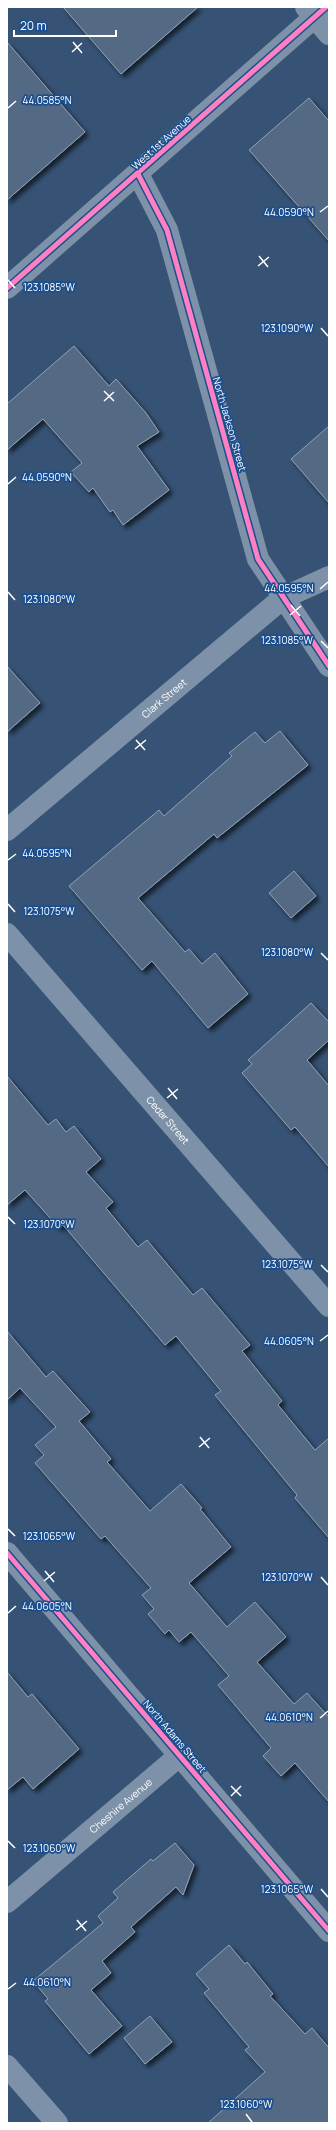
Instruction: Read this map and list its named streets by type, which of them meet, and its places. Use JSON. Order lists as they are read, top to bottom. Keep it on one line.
{"streets":{"street":["West 1st Avenue","North Jackson Street","Clark Street","Cedar Street","North Adams Street","Cheshire Avenue"]},"crossings":[["West 1st Avenue","North Jackson Street"],["North Jackson Street","Clark Street"],["North Adams Street","Cheshire Avenue"]],"scale_bar":"20 m","coordinates":["44.0585°N","44.0590°N","123.1085°W","123.1090°W","44.0595°N","123.1080°W","123.1075°W","123.1070°W","44.0605°N","123.1065°W","44.0610°N","123.1060°W"]}
